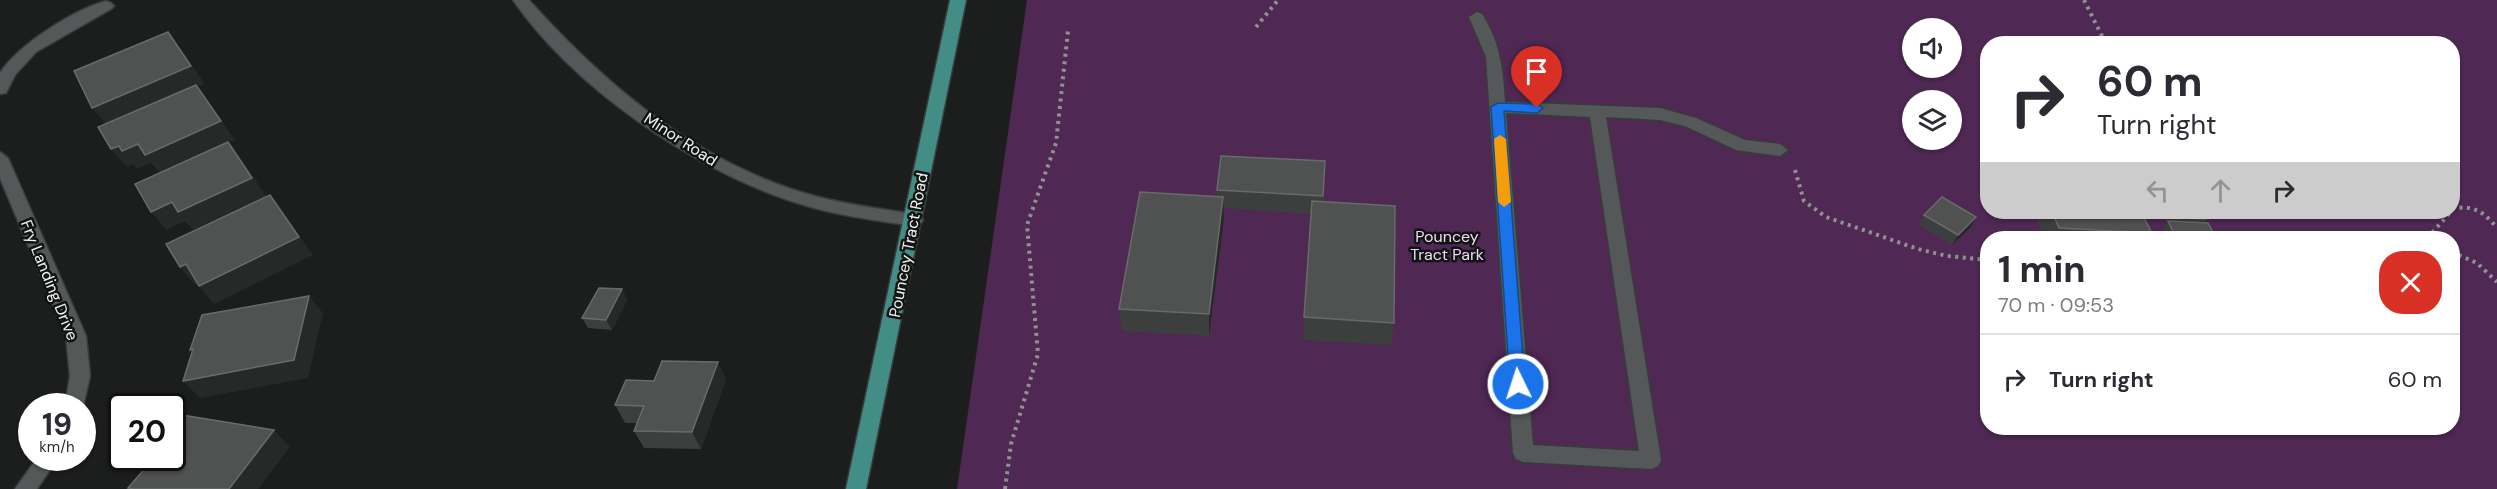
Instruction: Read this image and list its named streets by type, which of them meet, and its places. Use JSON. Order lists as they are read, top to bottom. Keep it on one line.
{"streets":{"main road":["Pouncey Tract Road"],"street":["Minor Road","Fry Landing Drive"]},"crossings":[["Minor Road","Pouncey Tract Road"]],"parks":["Pouncey Tract Park"],"page":{"turn":["60 m","Turn right"],"heading":["1 min","70 m · 09:53"],"list":[{"name":"Turn right","value":"60 m"}],"speed":"19 km/h","limit":"20"}}
